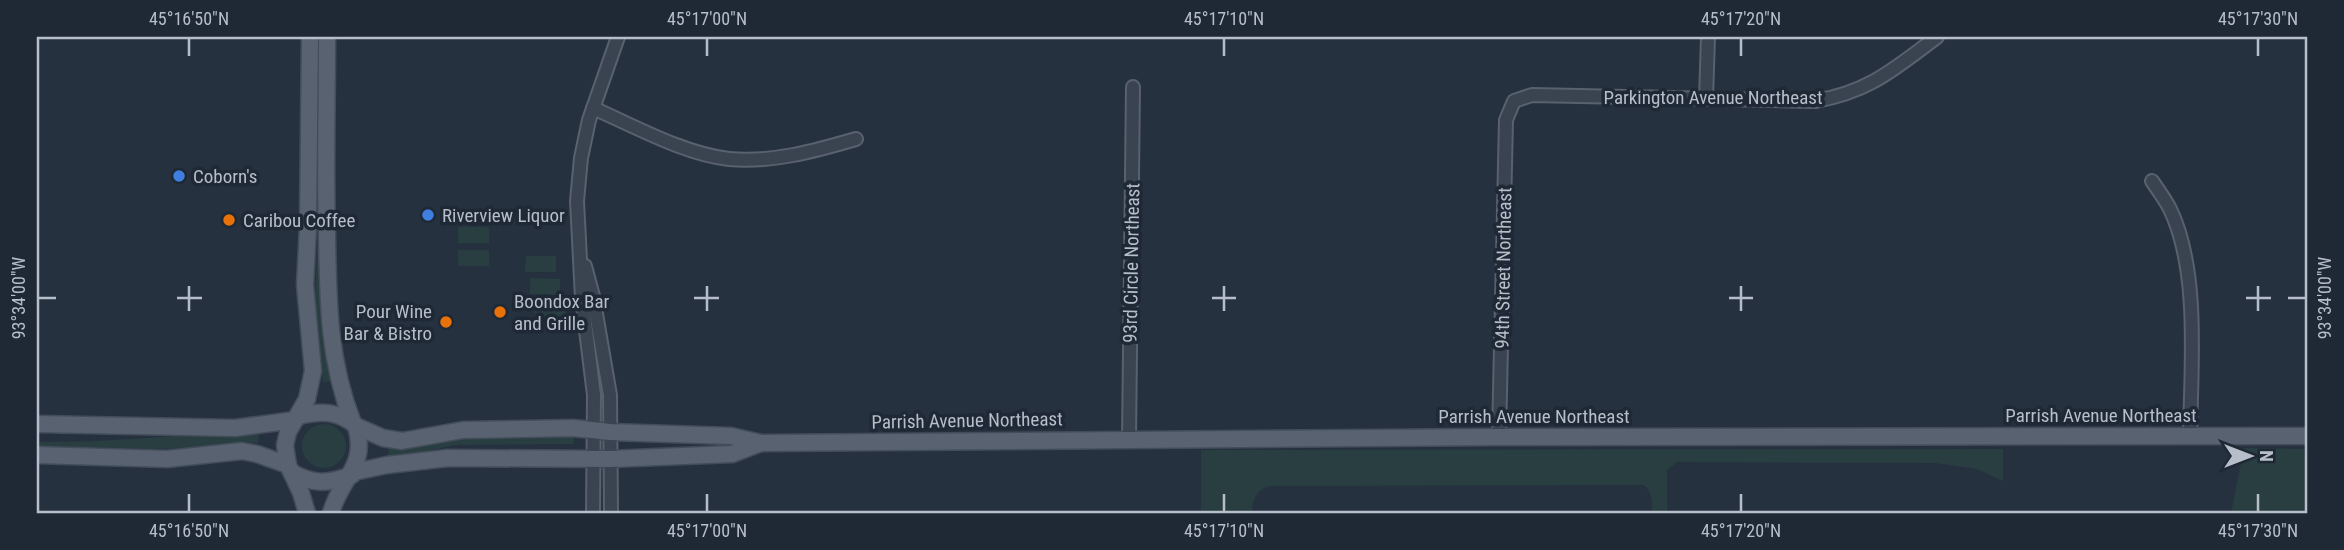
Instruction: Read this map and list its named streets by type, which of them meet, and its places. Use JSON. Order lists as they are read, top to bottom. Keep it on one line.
{"streets":{"main road":["Parrish Avenue Northeast"],"street":["Parkington Avenue Northeast","93rd Circle Northeast","94th Street Northeast"]},"crossings":[["Parkington Avenue Northeast","94th Street Northeast"],["93rd Circle Northeast","Parrish Avenue Northeast"],["94th Street Northeast","Parrish Avenue Northeast"]],"places":["Coborn's","Riverview Liquor","Caribou Coffee","Boondox Bar and Grille","Pour Wine Bar & Bistro"],"north":"right","coordinates":["45°16'50\"N","45°17'00\"N","45°17'10\"N","45°17'20\"N","45°17'30\"N","93°34'00\"W"]}
